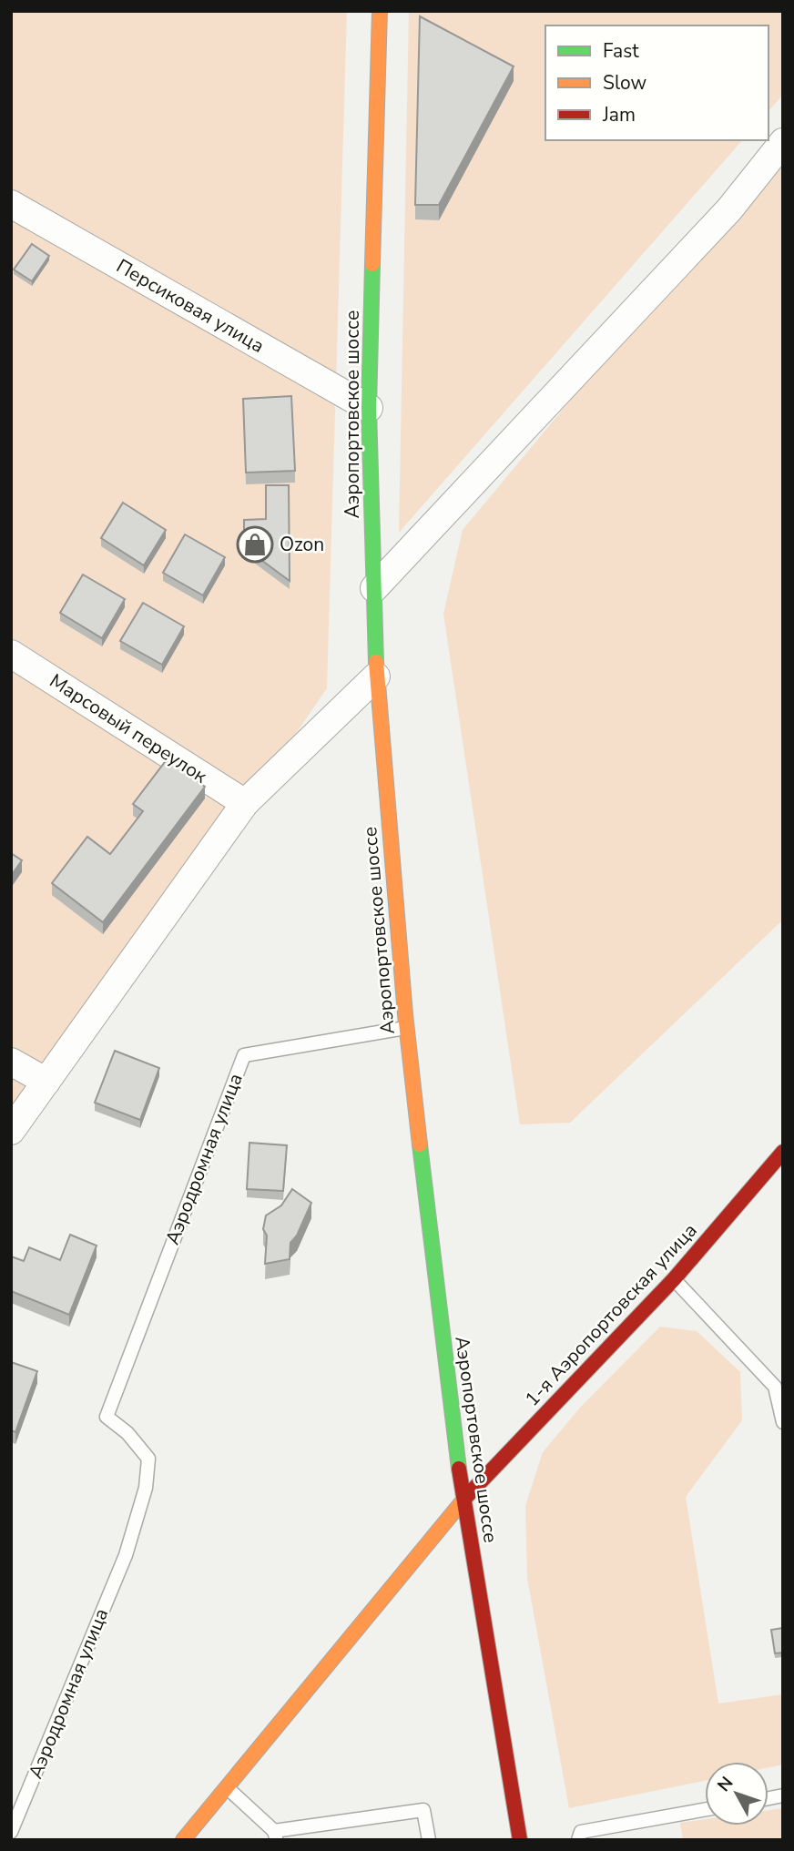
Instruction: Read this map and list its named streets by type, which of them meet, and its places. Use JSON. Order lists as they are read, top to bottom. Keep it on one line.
{"streets":{"main road":["Аэропортовское шоссе","1-я Аэропортовская улица"],"street":["Персиковая улица","Марсовый переулок"],"lane":["Аэродромная улица"]},"crossings":[["Персиковая улица","Аэропортовское шоссе"],["Аэропортовское шоссе","Аэродромная улица"],["Аэропортовское шоссе","1-я Аэропортовская улица"]],"places":{"shop":["Ozon"]},"legend":["Fast","Slow","Jam"],"north":"top left"}
